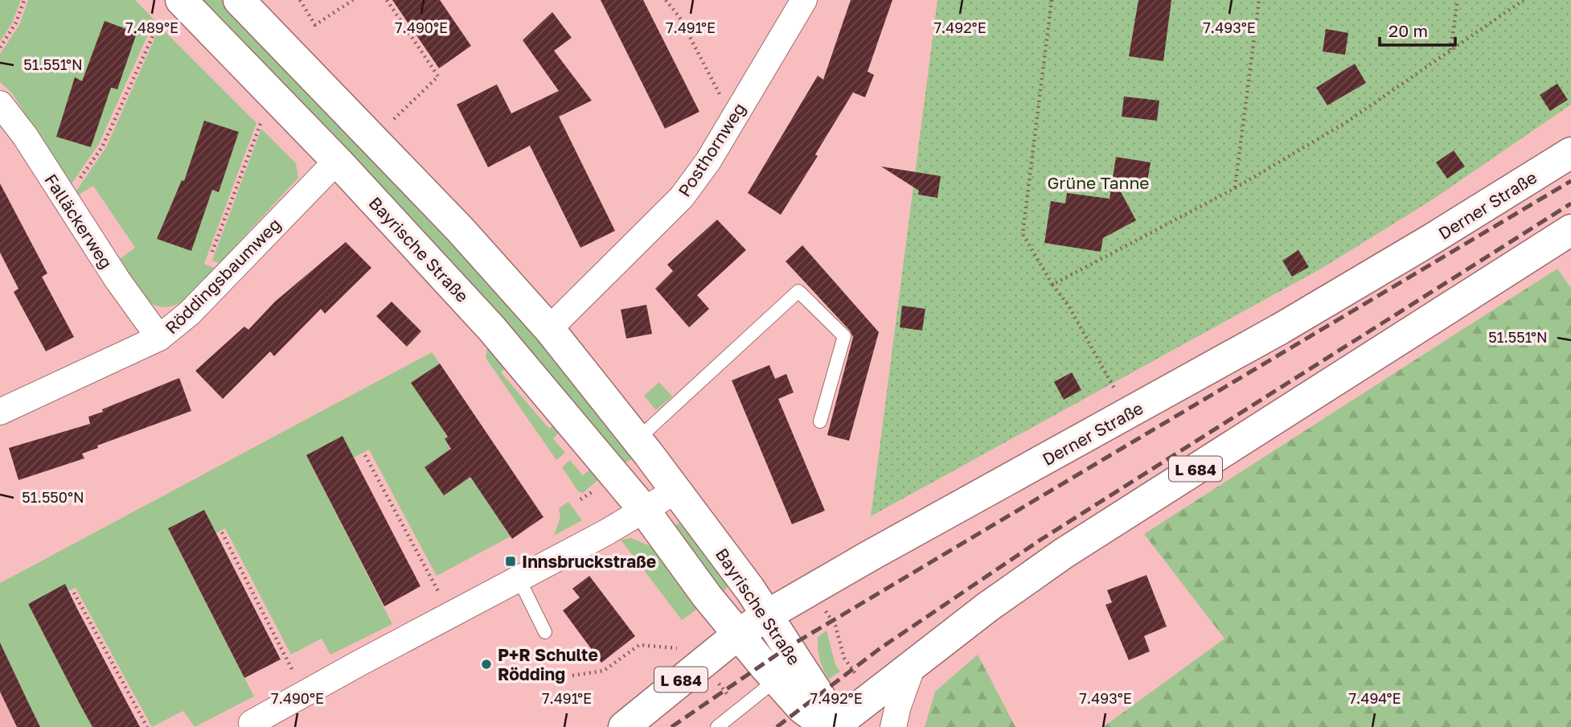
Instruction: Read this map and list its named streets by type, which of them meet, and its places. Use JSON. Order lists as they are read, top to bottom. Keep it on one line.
{"streets":{"main road":["Derner Straße","Bayrische Straße","L 684"],"street":["Posthornweg","Falläckerweg","Röddingsbaumweg"]},"crossings":[["Posthornweg","Bayrische Straße"],["Derner Straße","Bayrische Straße"],["Falläckerweg","Röddingsbaumweg"],["Bayrische Straße","Röddingsbaumweg"],["Bayrische Straße","L 684"]],"parks":["Grüne Tanne"],"places":{"transit":["Innsbruckstraße"],"other":["P+R Schulte Rödding"]},"scale_bar":"20 m","coordinates":["7.489°E","7.490°E","7.491°E","7.492°E","7.493°E","51.551°N","51.550°N","7.494°E"]}
